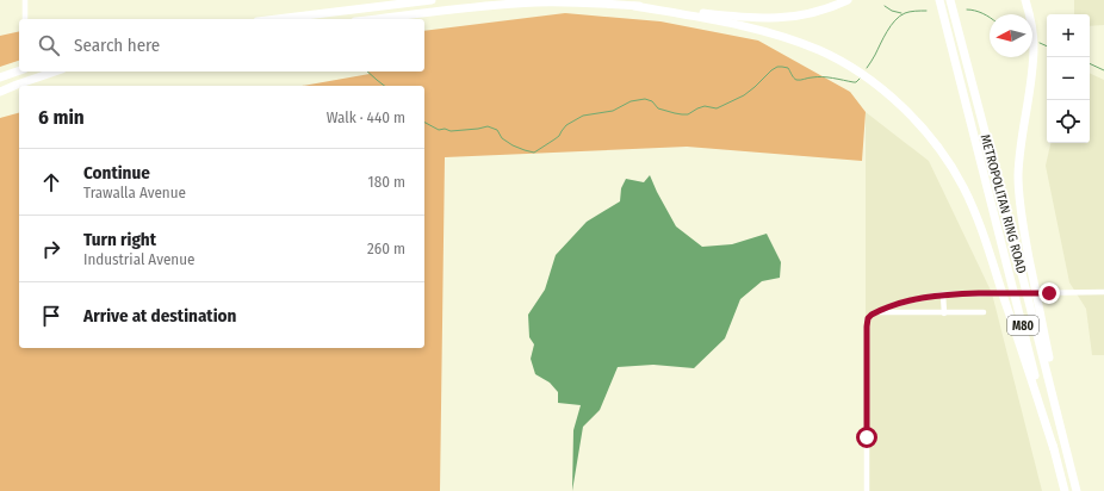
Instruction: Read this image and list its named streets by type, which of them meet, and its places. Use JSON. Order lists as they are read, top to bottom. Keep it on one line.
{"streets":{"highway":["METROPOLITAN RING ROAD","M80"]},"north":"left","page":{"map_buttons":["+","−"],"search":"Search here","heading":["6 min","Walk · 440 m"],"list":[["Continue","Trawalla Avenue","180 m"],["Turn right","Industrial Avenue","260 m"],"Arrive at destination"]}}
